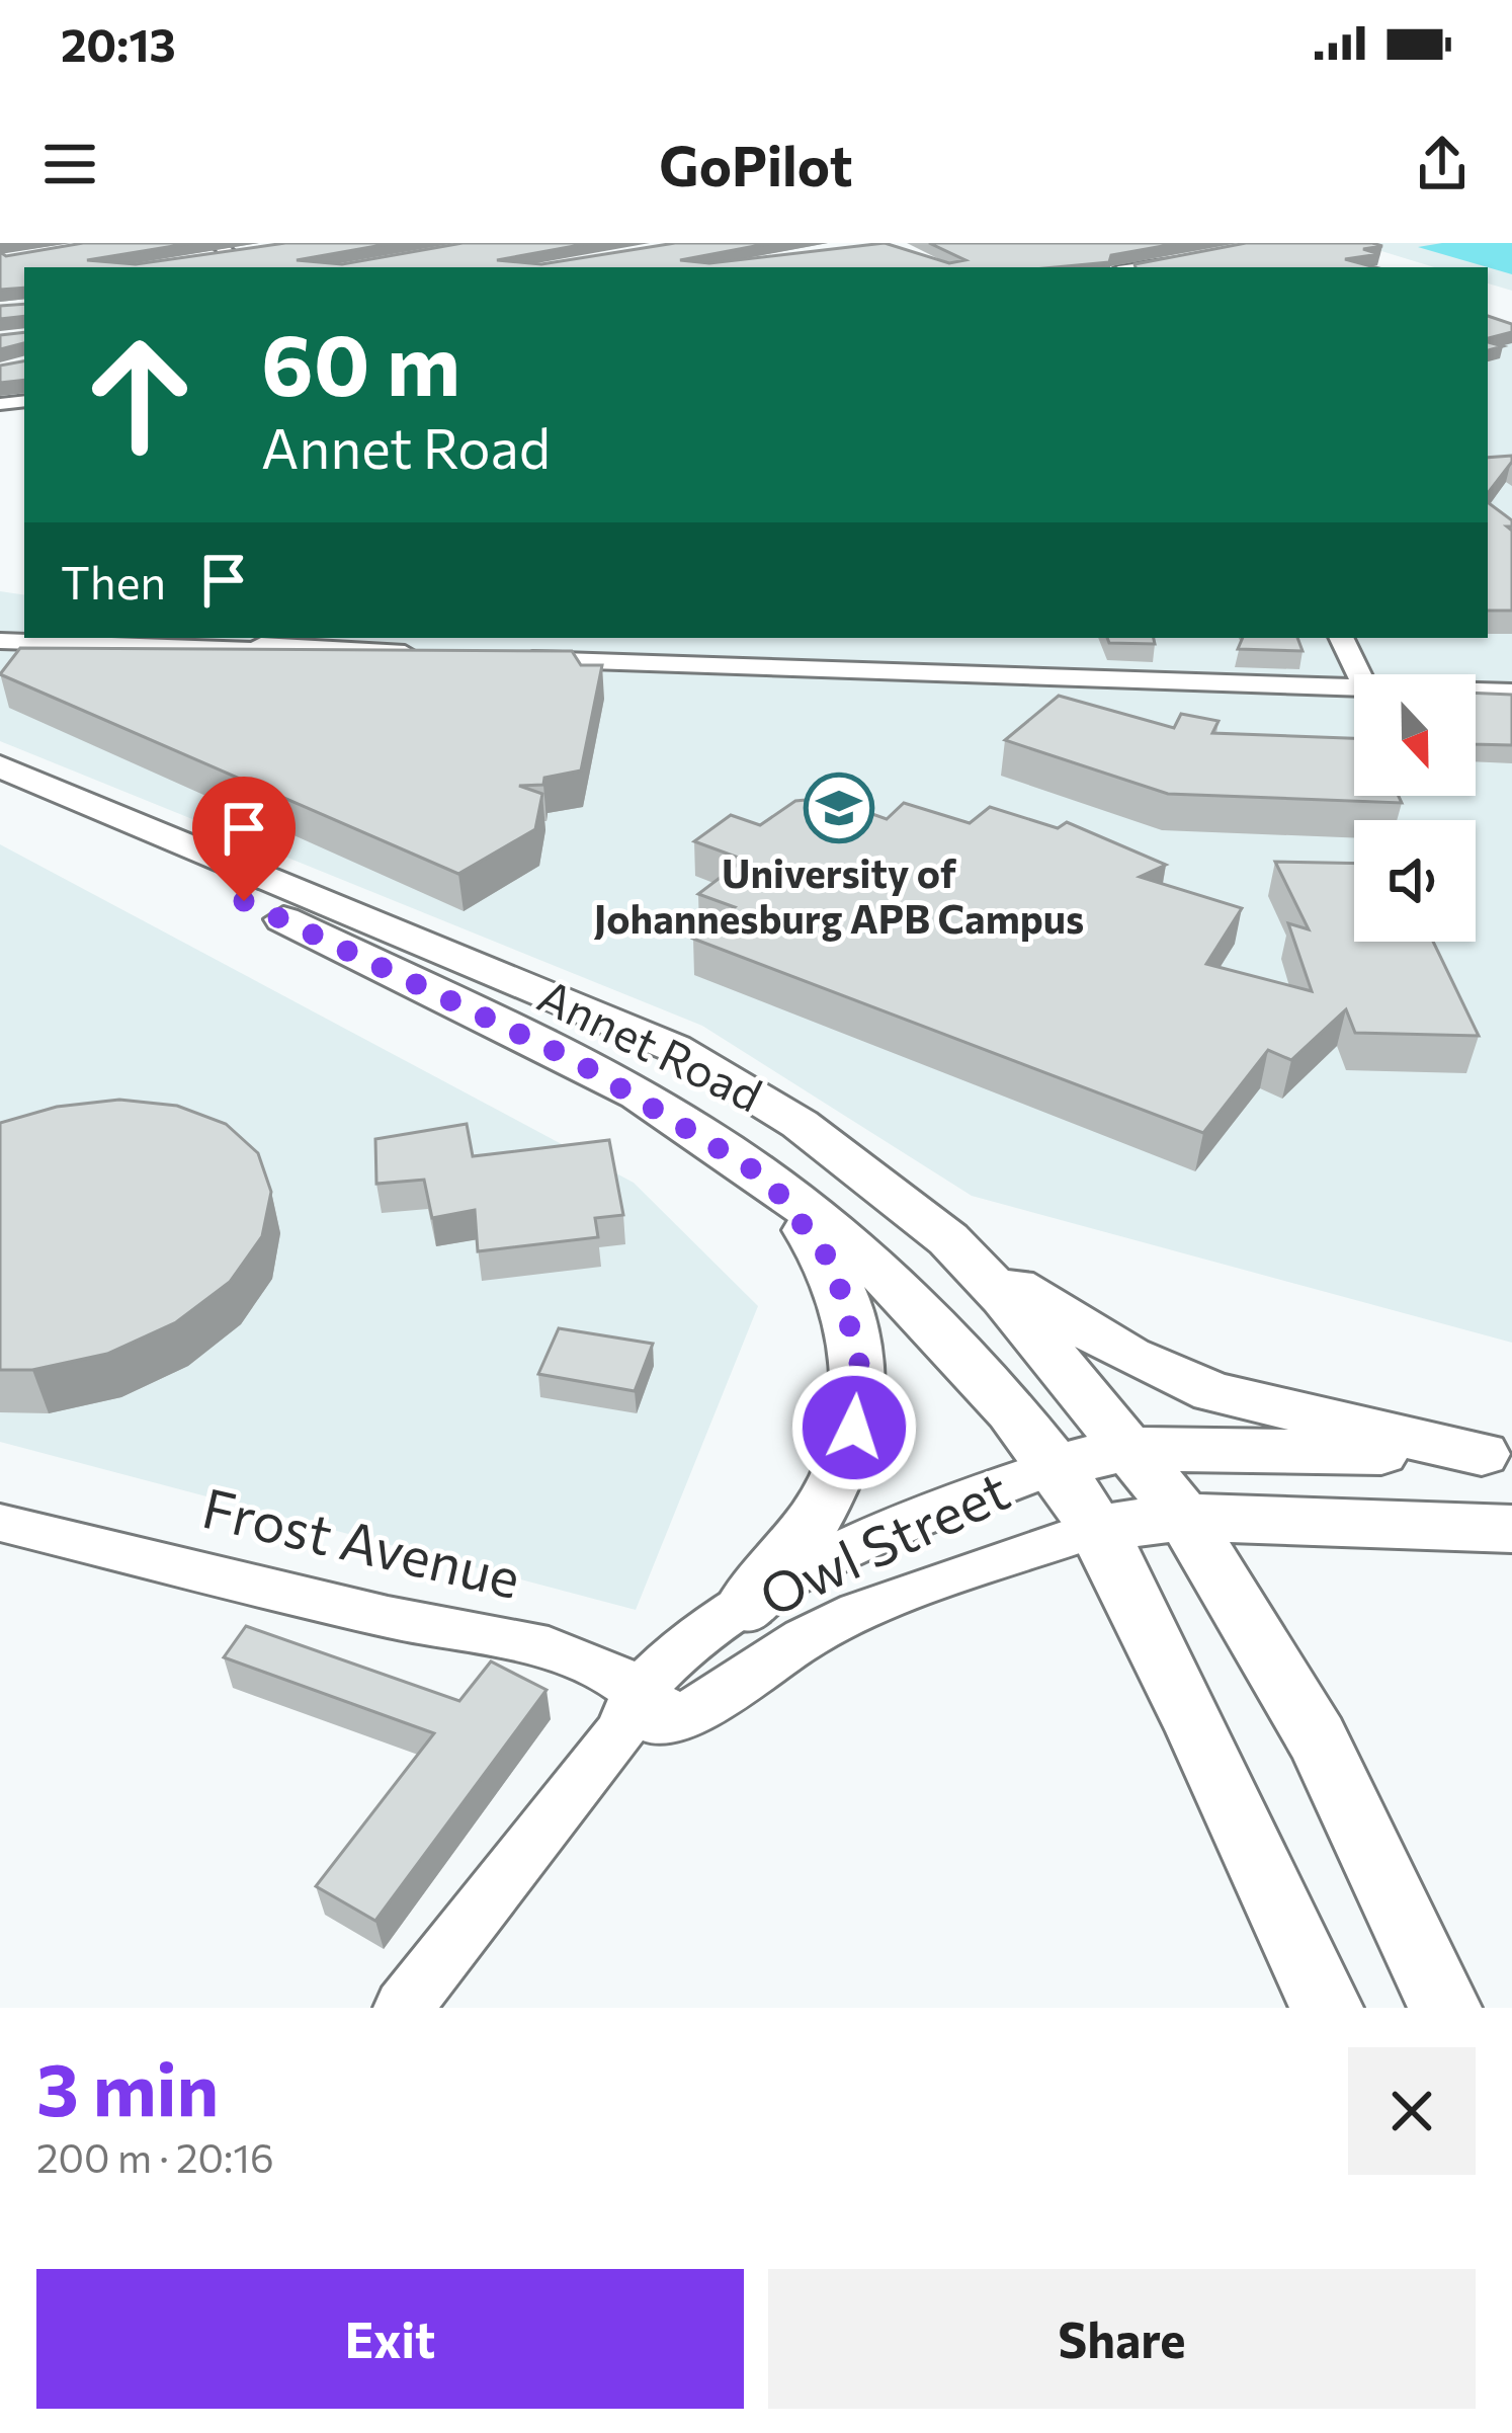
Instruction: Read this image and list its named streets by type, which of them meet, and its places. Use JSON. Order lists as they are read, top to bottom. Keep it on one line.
{"streets":{"main road":["Annet Road"],"street":["Frost Avenue","Owl Street"]},"crossings":[["Annet Road","Owl Street"],["Frost Avenue","Owl Street"]],"places":{"school or university":["University of Johannesburg APB Campus"]},"north":"bottom","page":{"status":"20:13","header":"GoPilot","turn":["60 m","Annet Road"],"then":"Then","heading":["3 min","200 m · 20:16"],"buttons":["Exit","Share"]}}
